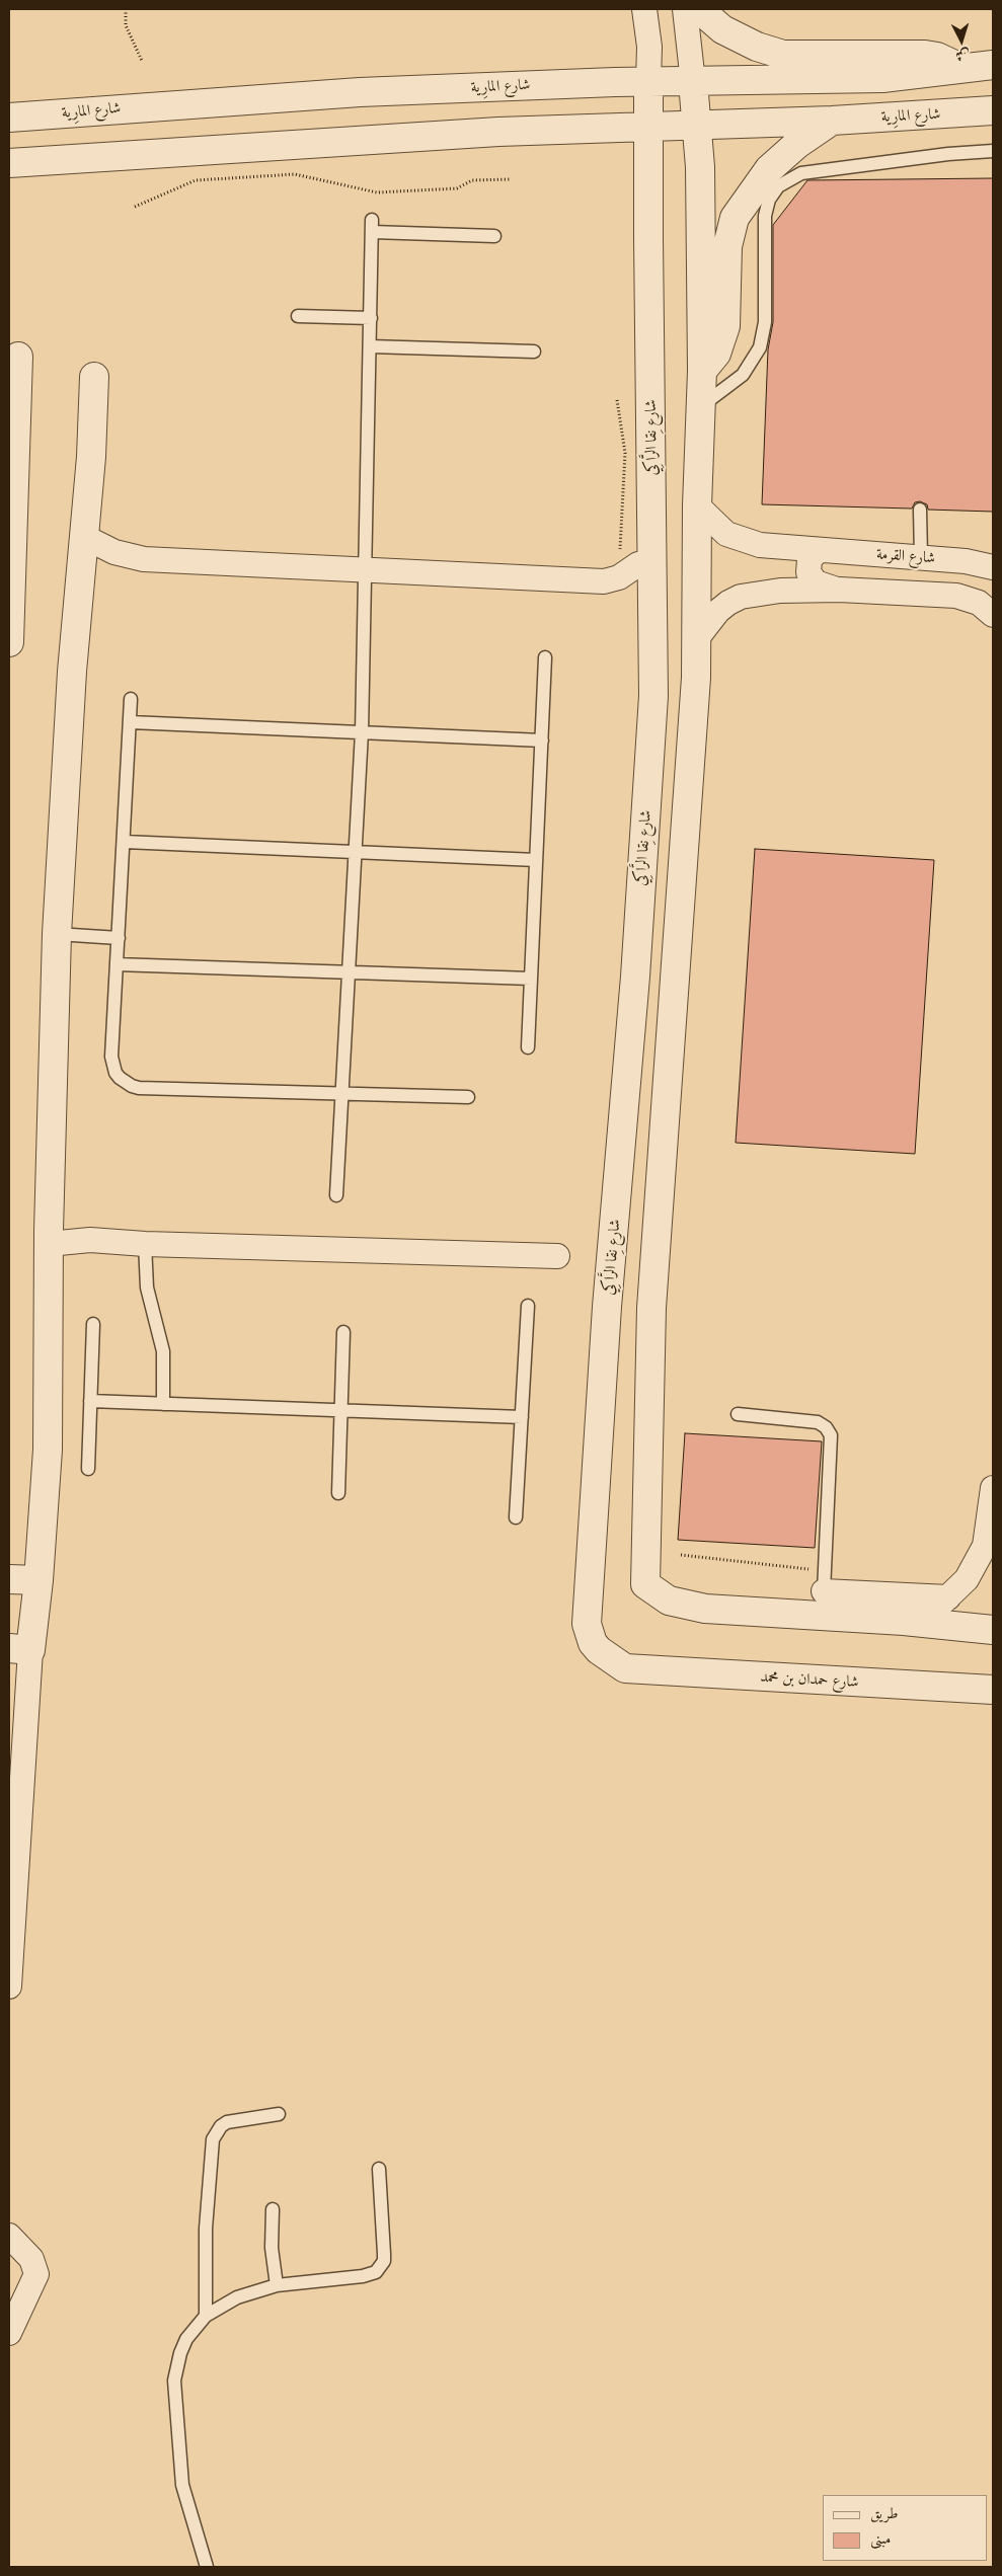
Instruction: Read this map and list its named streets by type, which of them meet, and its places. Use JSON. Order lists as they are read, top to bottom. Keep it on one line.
{"streets":{"street":["شارع المارِية","شارع نِقا الرَّاكِي","شارع القرمة","شارع حمدان بن محمد"]},"crossings":[["شارع المارِية","شارع نِقا الرَّاكِي"],["شارع نِقا الرَّاكِي","شارع حمدان بن محمد"]],"legend":["طريق","مبنى"],"north":"bottom"}
